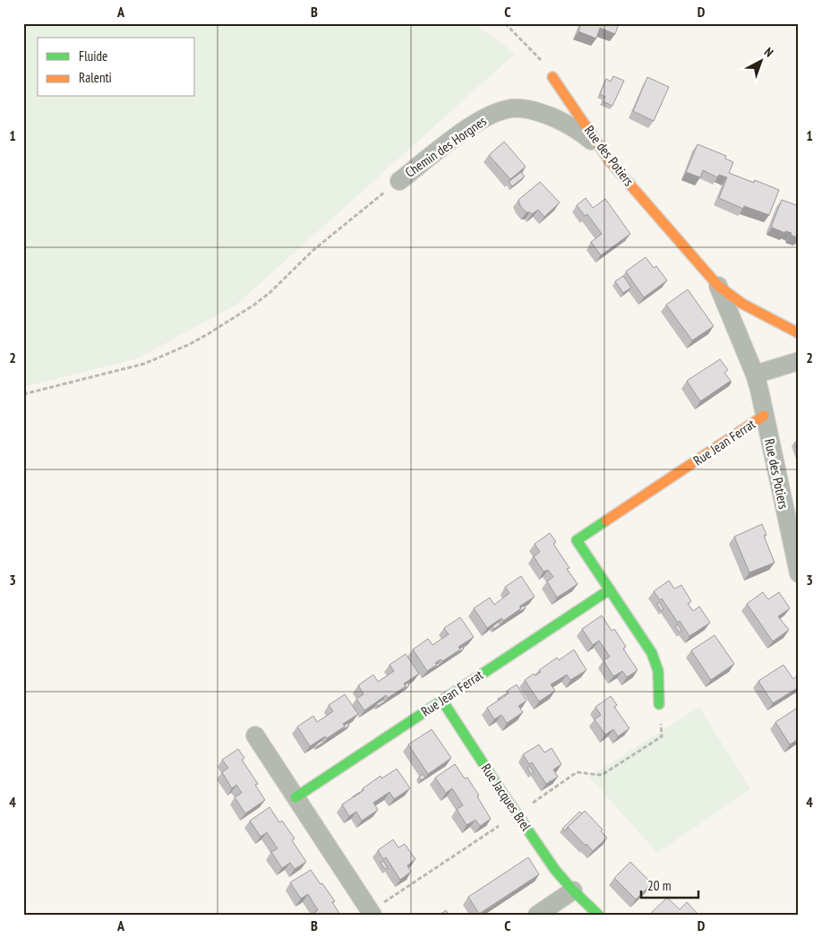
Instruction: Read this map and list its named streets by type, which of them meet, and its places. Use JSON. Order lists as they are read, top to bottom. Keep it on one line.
{"streets":{"street":["Chemin des Horgnes","Rue des Potiers","Rue Jean Ferrat","Rue Jacques Brel"]},"crossings":[["Chemin des Horgnes","Rue des Potiers"],["Rue des Potiers","Rue Jean Ferrat"],["Rue Jean Ferrat","Rue Jacques Brel"]],"legend":["Fluide","Ralenti"],"scale_bar":"20 m","north":"top right","grid":{"columns":["A","B","C","D"],"rows":["1","2","3","4"]}}
